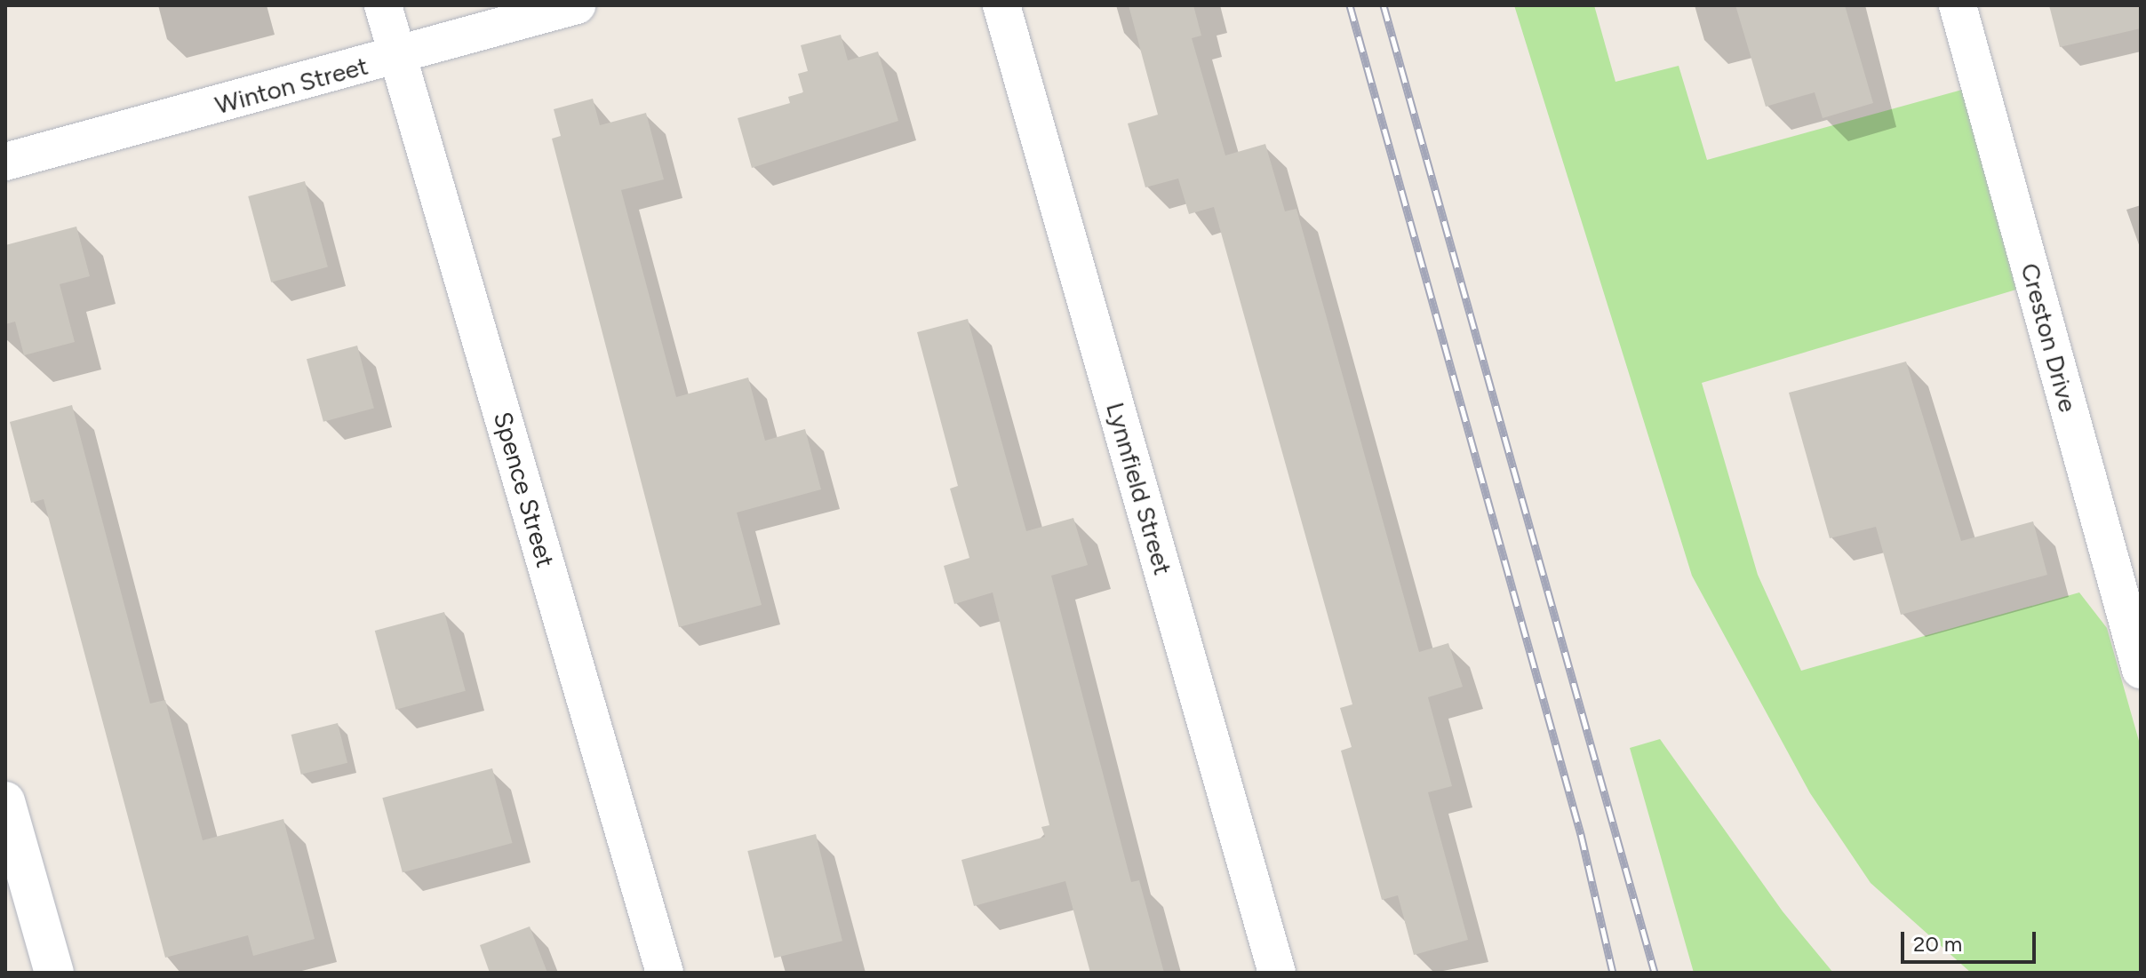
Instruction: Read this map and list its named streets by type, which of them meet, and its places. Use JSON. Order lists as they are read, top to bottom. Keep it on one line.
{"streets":{"street":["Winton Street","Creston Drive","Lynnfield Street","Spence Street"]},"crossings":[["Winton Street","Spence Street"]],"scale_bar":"20 m"}
